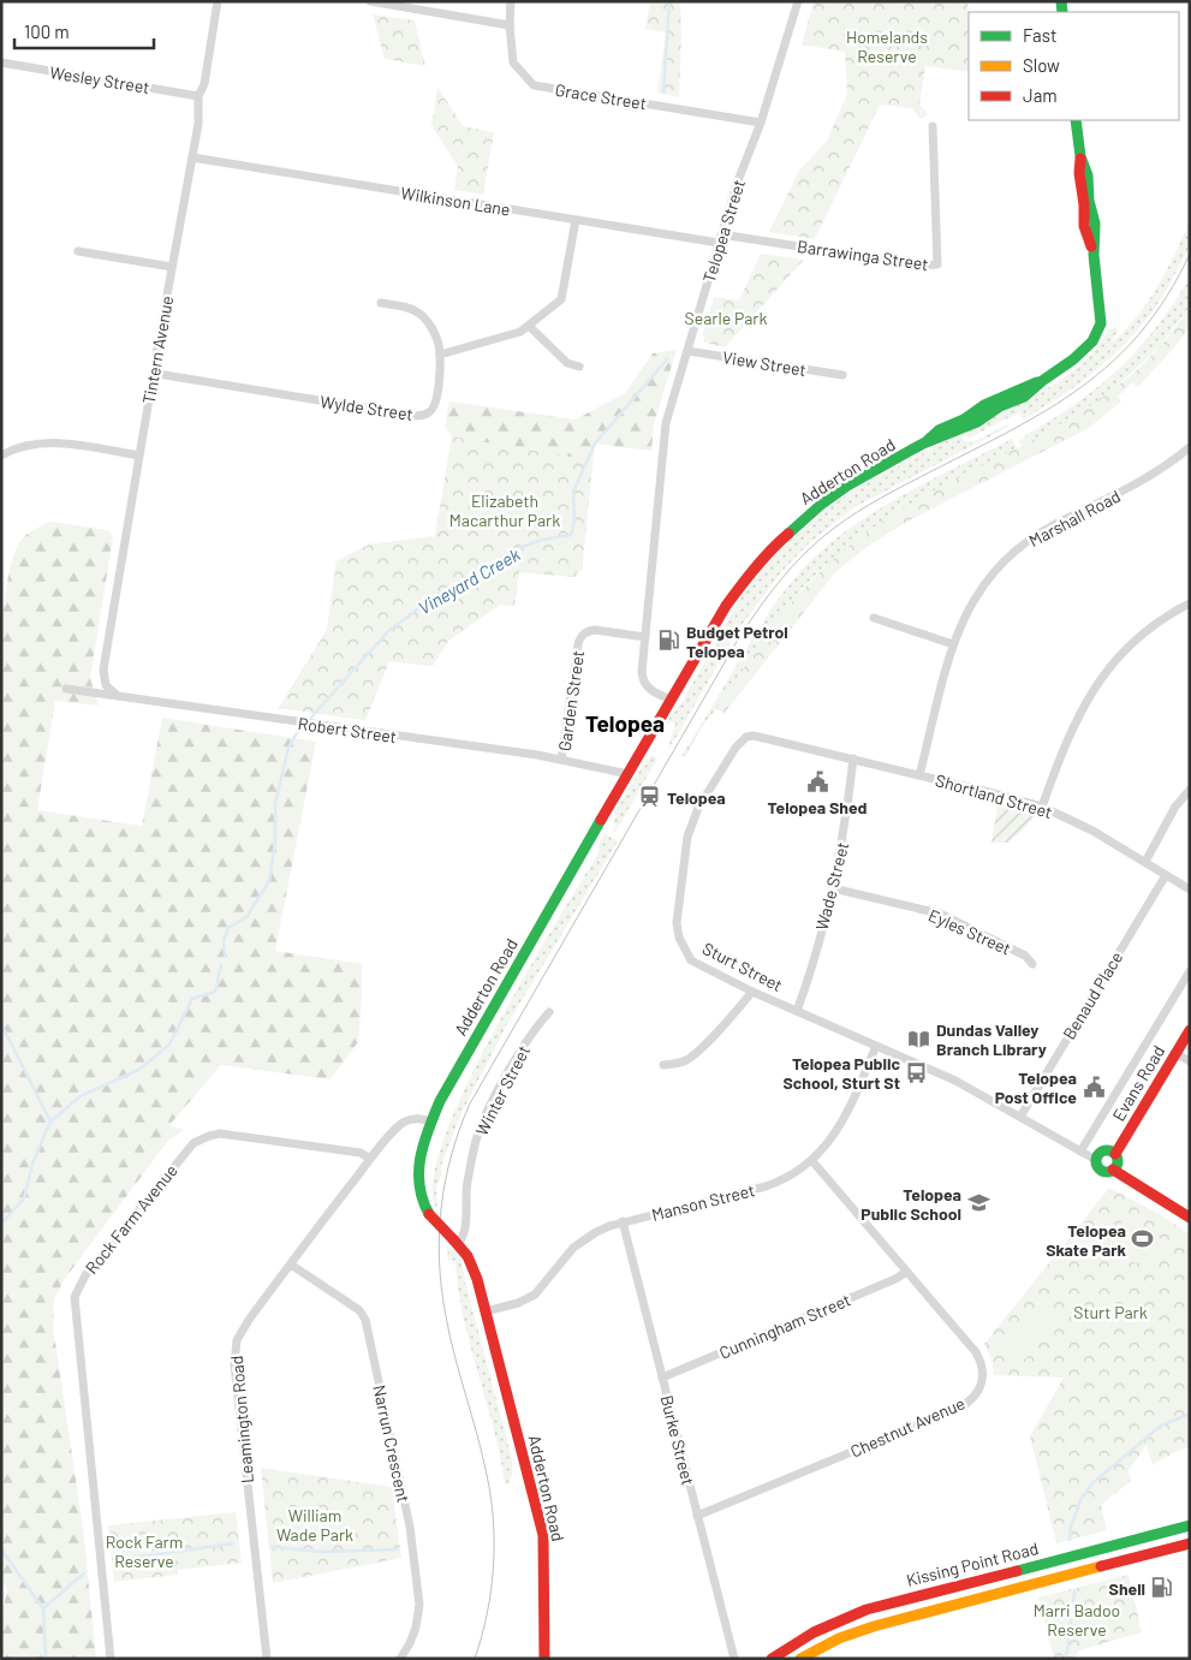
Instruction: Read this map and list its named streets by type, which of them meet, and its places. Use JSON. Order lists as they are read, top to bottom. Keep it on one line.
{"streets":{"main road":["Adderton Road","Evans Road","Kissing Point Road"],"street":["Wesley Street","Grace Street","Wilkinson Lane","Telopea Street","Barrawinga Street","Tintern Avenue","View Street","Wylde Street","Marshall Road","Garden Street","Robert Street","Shortland Street","Wade Street","Eyles Street","Sturt Street","Benaud Place","Winter Street","Manson Street","Rock Farm Avenue","Cunningham Street","Leamington Road","Chestnut Avenue","Burke Street","Narrun Crescent"]},"crossings":[["Wesley Street","Tintern Avenue"],["Grace Street","Telopea Street"],["Wilkinson Lane","Telopea Street"],["Wilkinson Lane","Barrawinga Street"],["Wilkinson Lane","Tintern Avenue"],["Telopea Street","Barrawinga Street"],["Telopea Street","View Street"],["Telopea Street","Adderton Road"],["Telopea Street","Garden Street"],["Tintern Avenue","Wylde Street"],["Tintern Avenue","Robert Street"],["Adderton Road","Robert Street"],["Adderton Road","Winter Street"],["Adderton Road","Manson Street"],["Adderton Road","Leamington Road"],["Marshall Road","Shortland Street"],["Garden Street","Robert Street"],["Shortland Street","Wade Street"],["Shortland Street","Sturt Street"],["Shortland Street","Benaud Place"],["Wade Street","Eyles Street"],["Wade Street","Sturt Street"],["Sturt Street","Benaud Place"],["Sturt Street","Evans Road"],["Sturt Street","Manson Street"],["Manson Street","Chestnut Avenue"],["Manson Street","Burke Street"],["Rock Farm Avenue","Leamington Road"],["Cunningham Street","Chestnut Avenue"],["Cunningham Street","Burke Street"],["Leamington Road","Narrun Crescent"],["Chestnut Avenue","Burke Street"]],"districts":["Telopea"],"water":["Vineyard Creek"],"parks":["Homelands Reserve","Searle Park","Elizabeth Macarthur Park","Sturt Park","William Wade Park","Rock Farm Reserve","Marri Badoo Reserve"],"places":{"fuel station":["Budget Petrol Telopea","Shell"],"public building":["Telopea Shed","Telopea Post Office"],"station":["Telopea"],"library":["Dundas Valley Branch Library"],"bus stop":["Telopea Public School, Sturt St"],"school or university":["Telopea Public School"],"sports":["Telopea Skate Park"]},"legend":["Fast","Slow","Jam"],"scale_bar":"100 m"}
